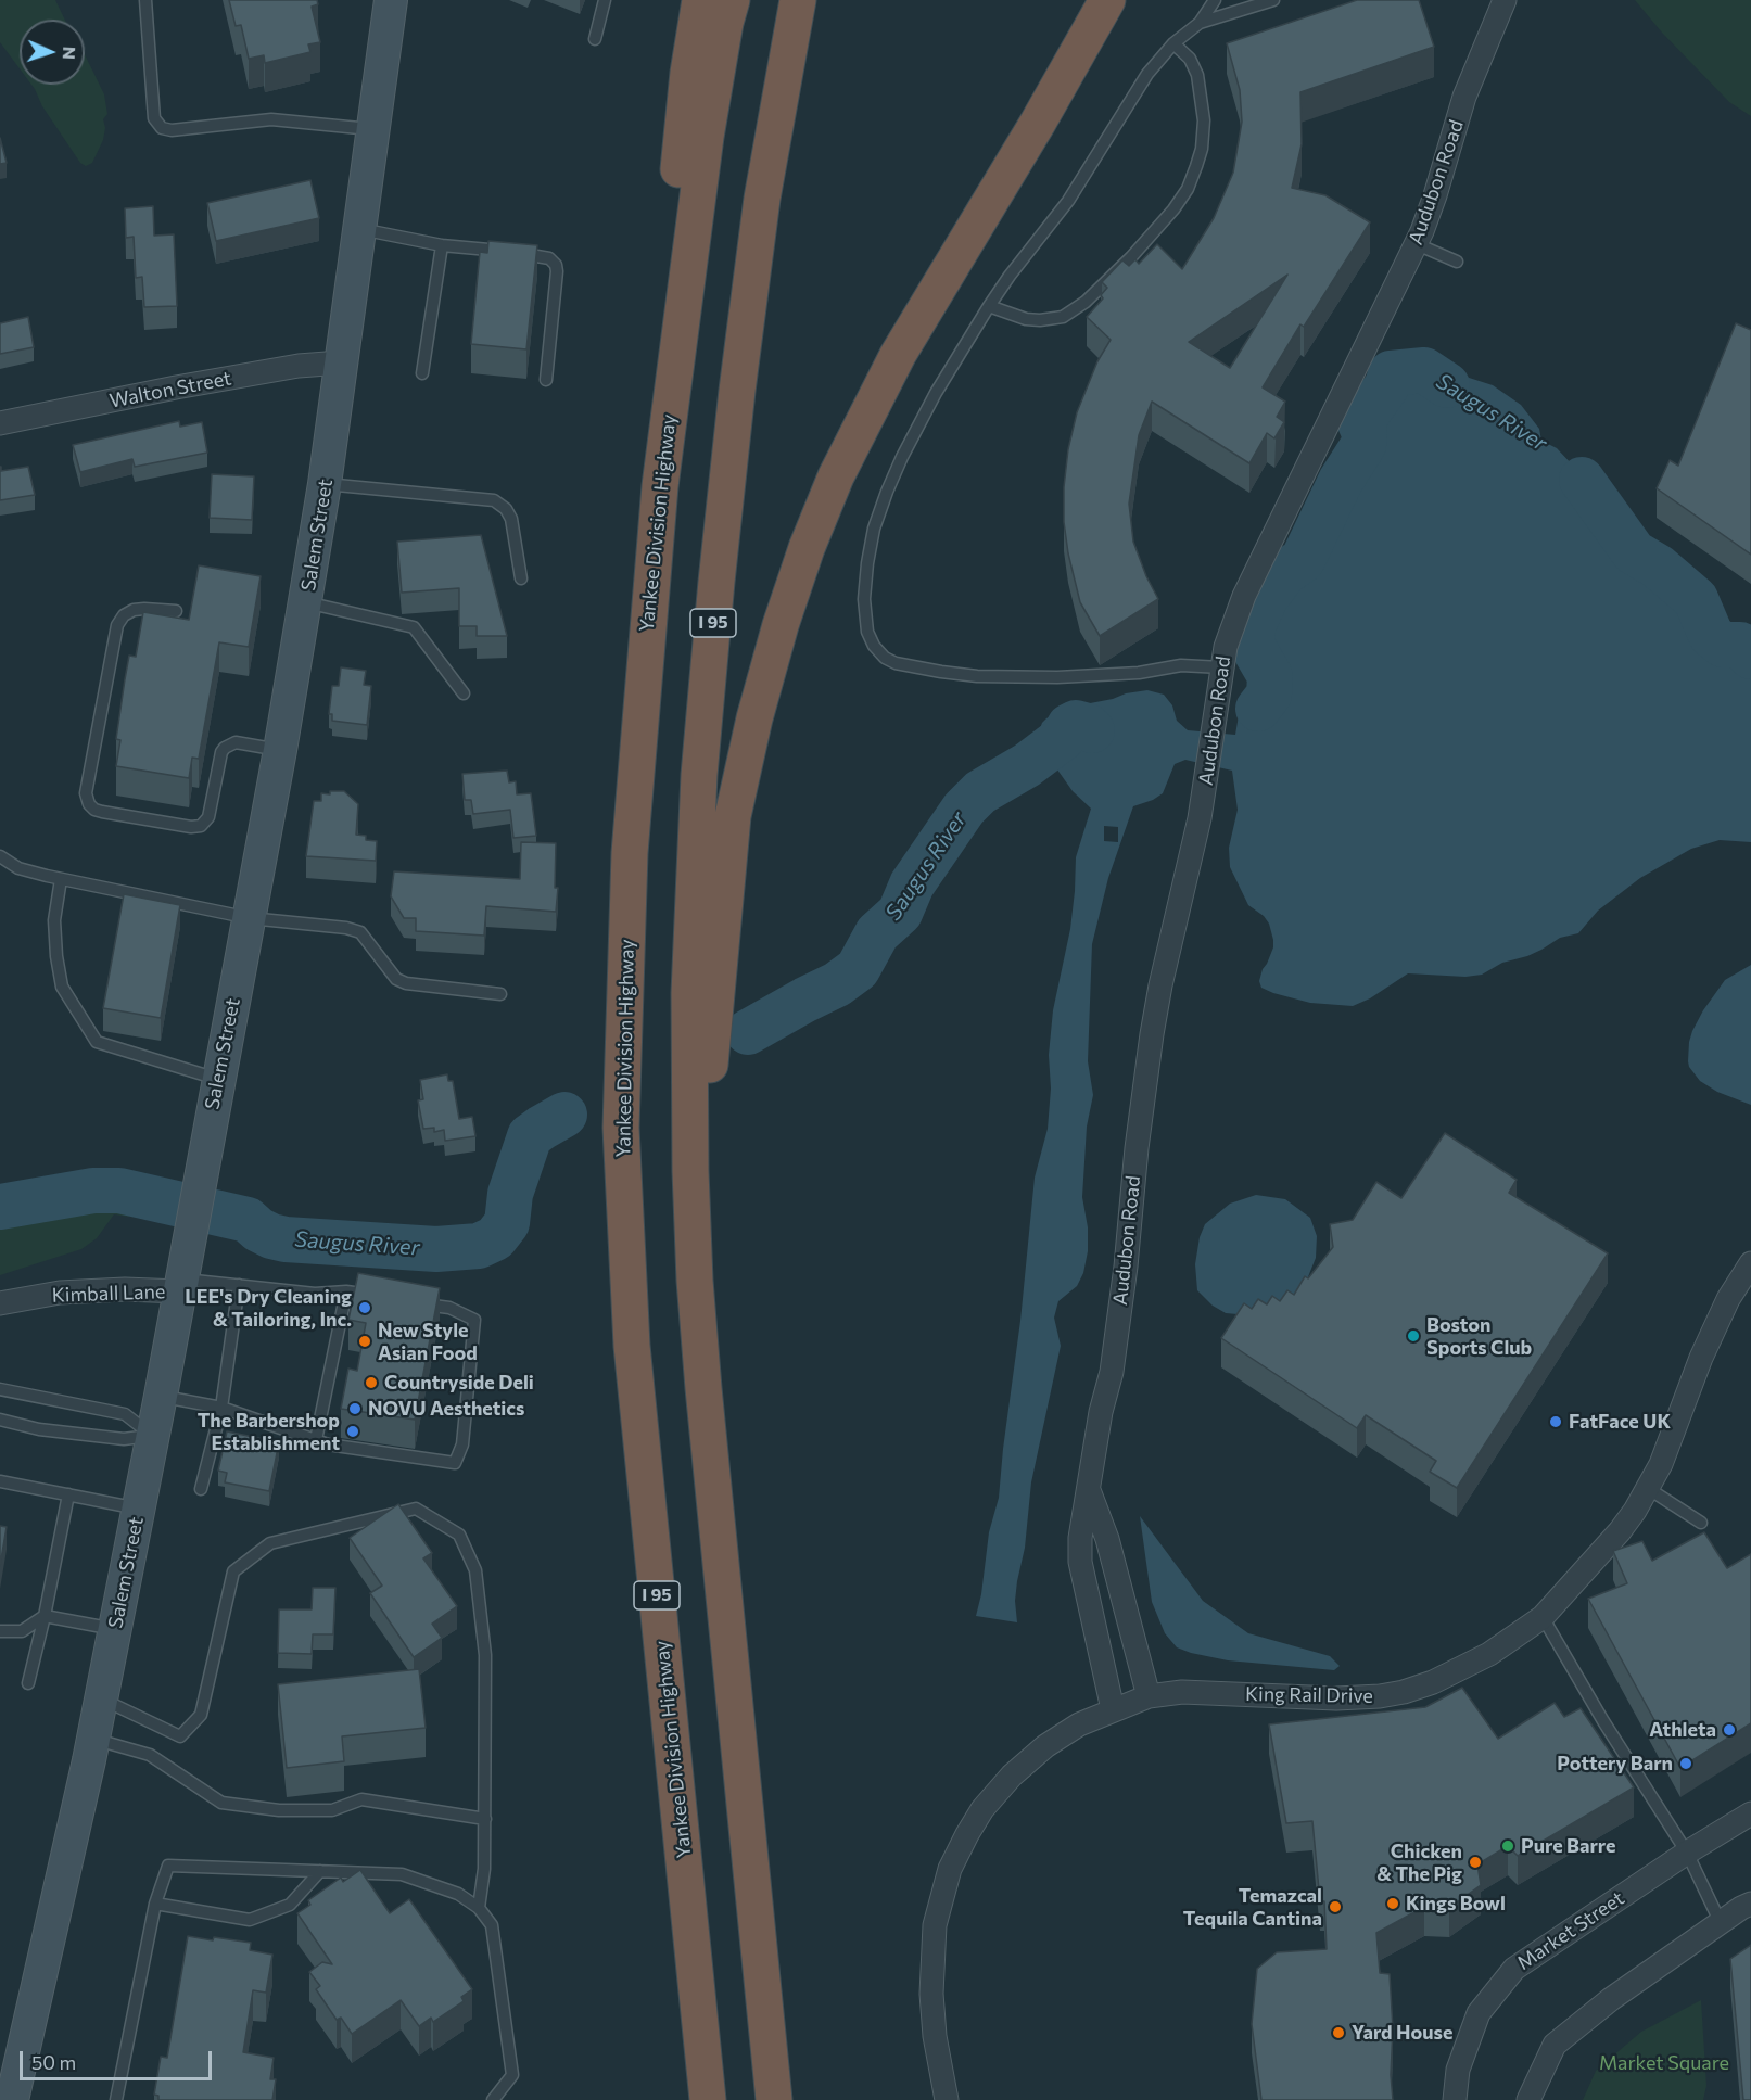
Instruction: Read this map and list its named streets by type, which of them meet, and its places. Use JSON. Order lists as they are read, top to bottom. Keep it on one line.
{"streets":{"highway":["Yankee Division Highway","I 95"],"main road":["Salem Street"],"street":["Audubon Road","Walton Street","Kimball Lane","King Rail Drive","Market Street"]},"crossings":[["Audubon Road","King Rail Drive"],["Walton Street","Salem Street"],["Salem Street","Kimball Lane"]],"water":["Saugus River"],"parks":["Market Square"],"places":["LEE's Dry Cleaning & Tailoring, Inc.","Boston Sports Club","New Style Asian Food","Countryside Deli","NOVU Aesthetics","FatFace UK","The Barbershop Establishment","Athleta","Pottery Barn","Pure Barre","Chicken & The Pig","Kings Bowl","Temazcal Tequila Cantina","Yard House"],"scale_bar":"50 m","north":"right"}
